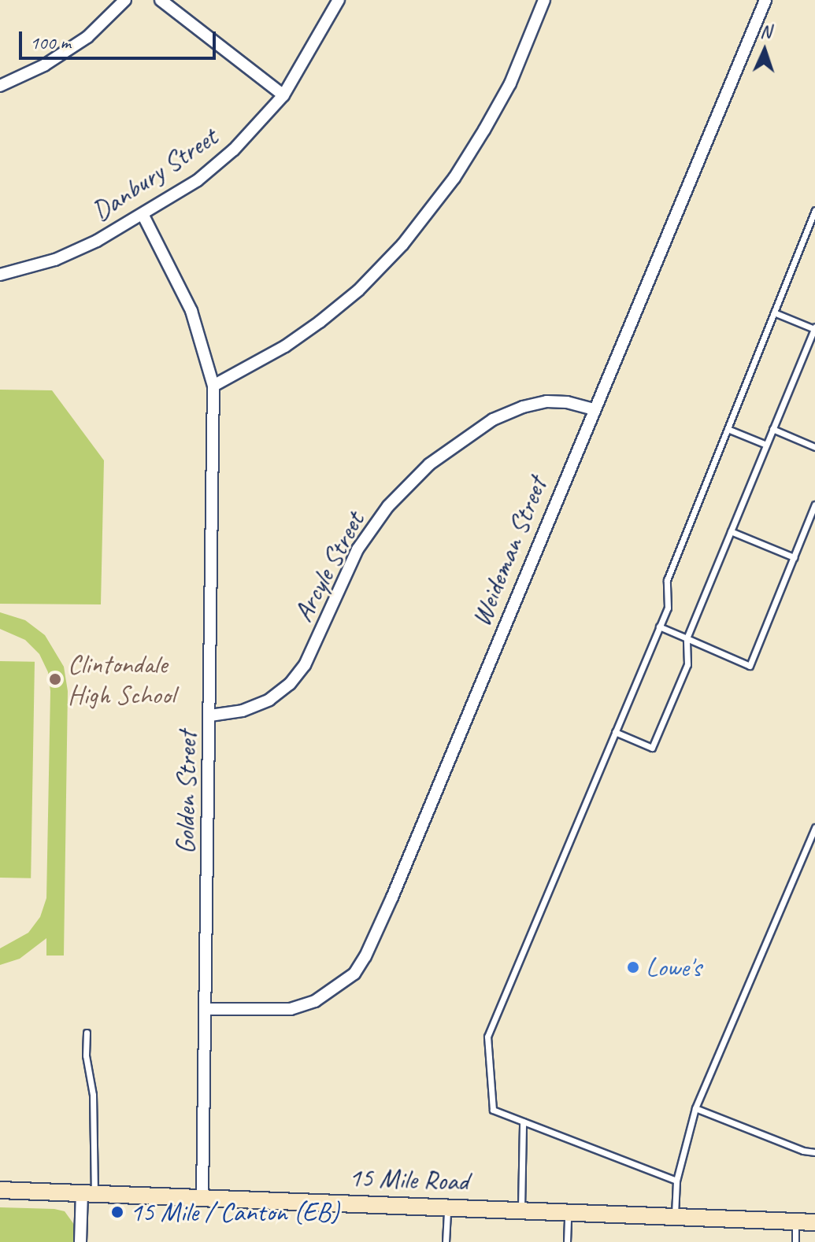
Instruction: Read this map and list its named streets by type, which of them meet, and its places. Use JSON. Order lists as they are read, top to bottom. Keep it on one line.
{"streets":{"main road":["15 Mile Road"],"street":["Danbury Street","Weideman Street","Arcyle Street","Golden Street"]},"crossings":[["Danbury Street","Golden Street"],["Weideman Street","Arcyle Street"],["Weideman Street","Golden Street"],["Arcyle Street","Golden Street"],["Golden Street","15 Mile Road"]],"places":["Clintondale High School","Lowe's","15 Mile / Canton (EB)"],"scale_bar":"100 m","north":"top"}
